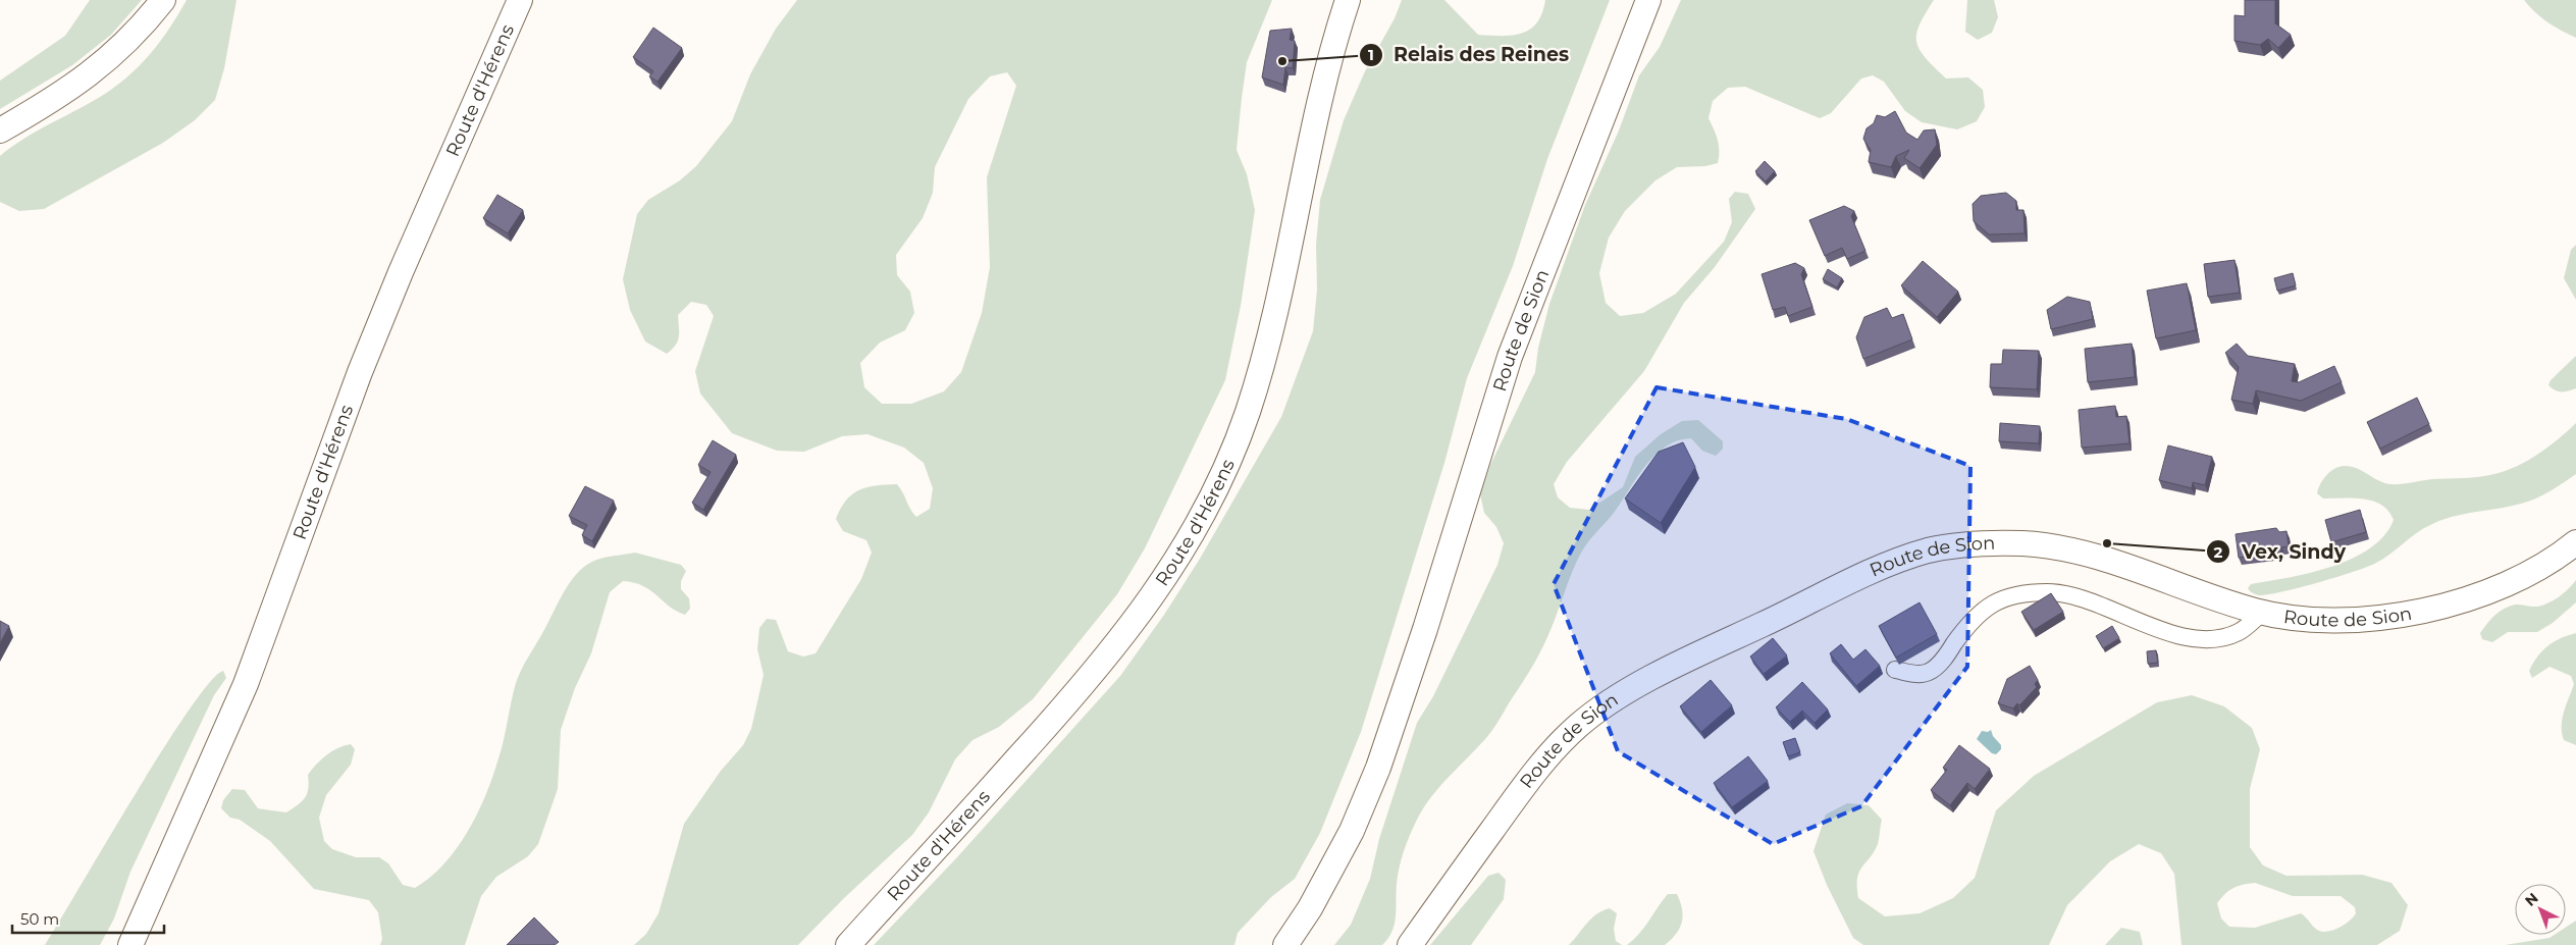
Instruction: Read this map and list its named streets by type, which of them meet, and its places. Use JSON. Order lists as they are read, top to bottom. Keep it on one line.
{"streets":{"main road":["Route d'Hérens","Route de Sion"]},"places":["Relais des Reines","Vex, Sindy"],"scale_bar":"50 m","north":"top left"}
